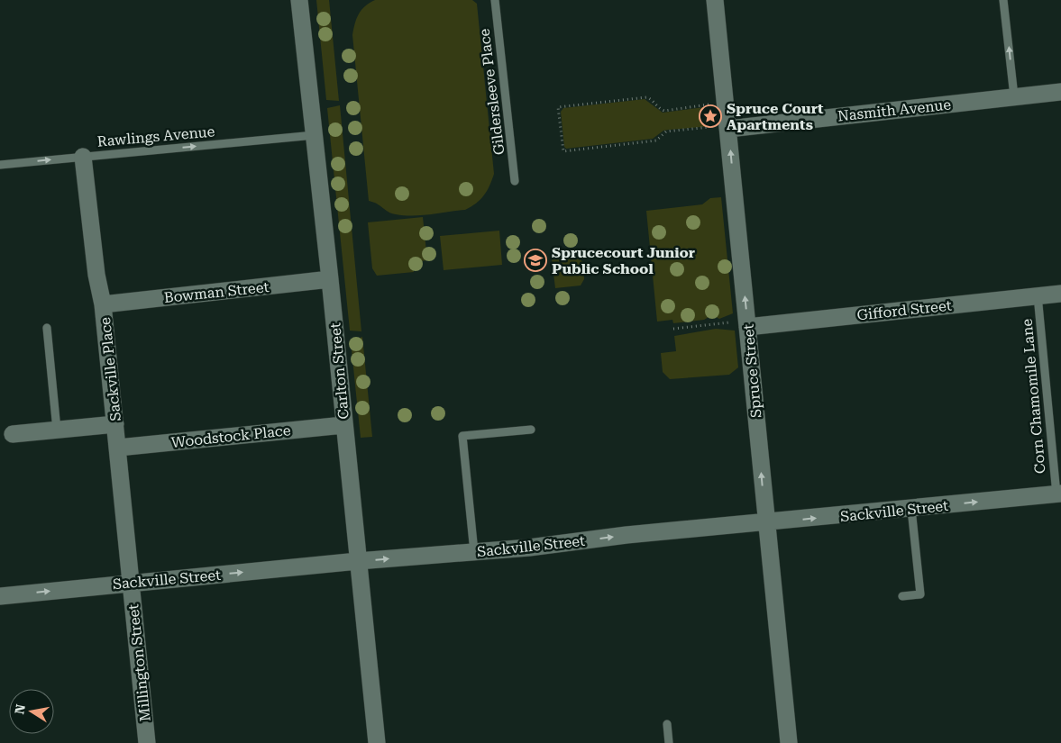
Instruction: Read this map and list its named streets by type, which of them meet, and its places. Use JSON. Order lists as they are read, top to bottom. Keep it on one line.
{"streets":{"street":["Nasmith Avenue","Bowman Street","Gifford Street","Sackville Place","Carlton Street","Spruce Street","Woodstock Place","Sackville Street","Millington Street"],"lane":["Gildersleeve Place","Rawlings Avenue","Corn Chamomile Lane"]},"crossings":[["Nasmith Avenue","Spruce Street"],["Rawlings Avenue","Sackville Place"],["Rawlings Avenue","Carlton Street"],["Bowman Street","Sackville Place"],["Bowman Street","Carlton Street"],["Gifford Street","Spruce Street"],["Gifford Street","Corn Chamomile Lane"],["Sackville Place","Woodstock Place"],["Sackville Place","Sackville Street"],["Sackville Place","Millington Street"],["Carlton Street","Woodstock Place"],["Carlton Street","Sackville Street"],["Spruce Street","Sackville Street"],["Corn Chamomile Lane","Sackville Street"],["Sackville Street","Millington Street"]],"one_way":["Rawlings Avenue","Spruce Street","Sackville Street"],"places":{"place":["Spruce Court Apartments"],"school or university":["Sprucecourt Junior Public School"]},"north":"left"}
